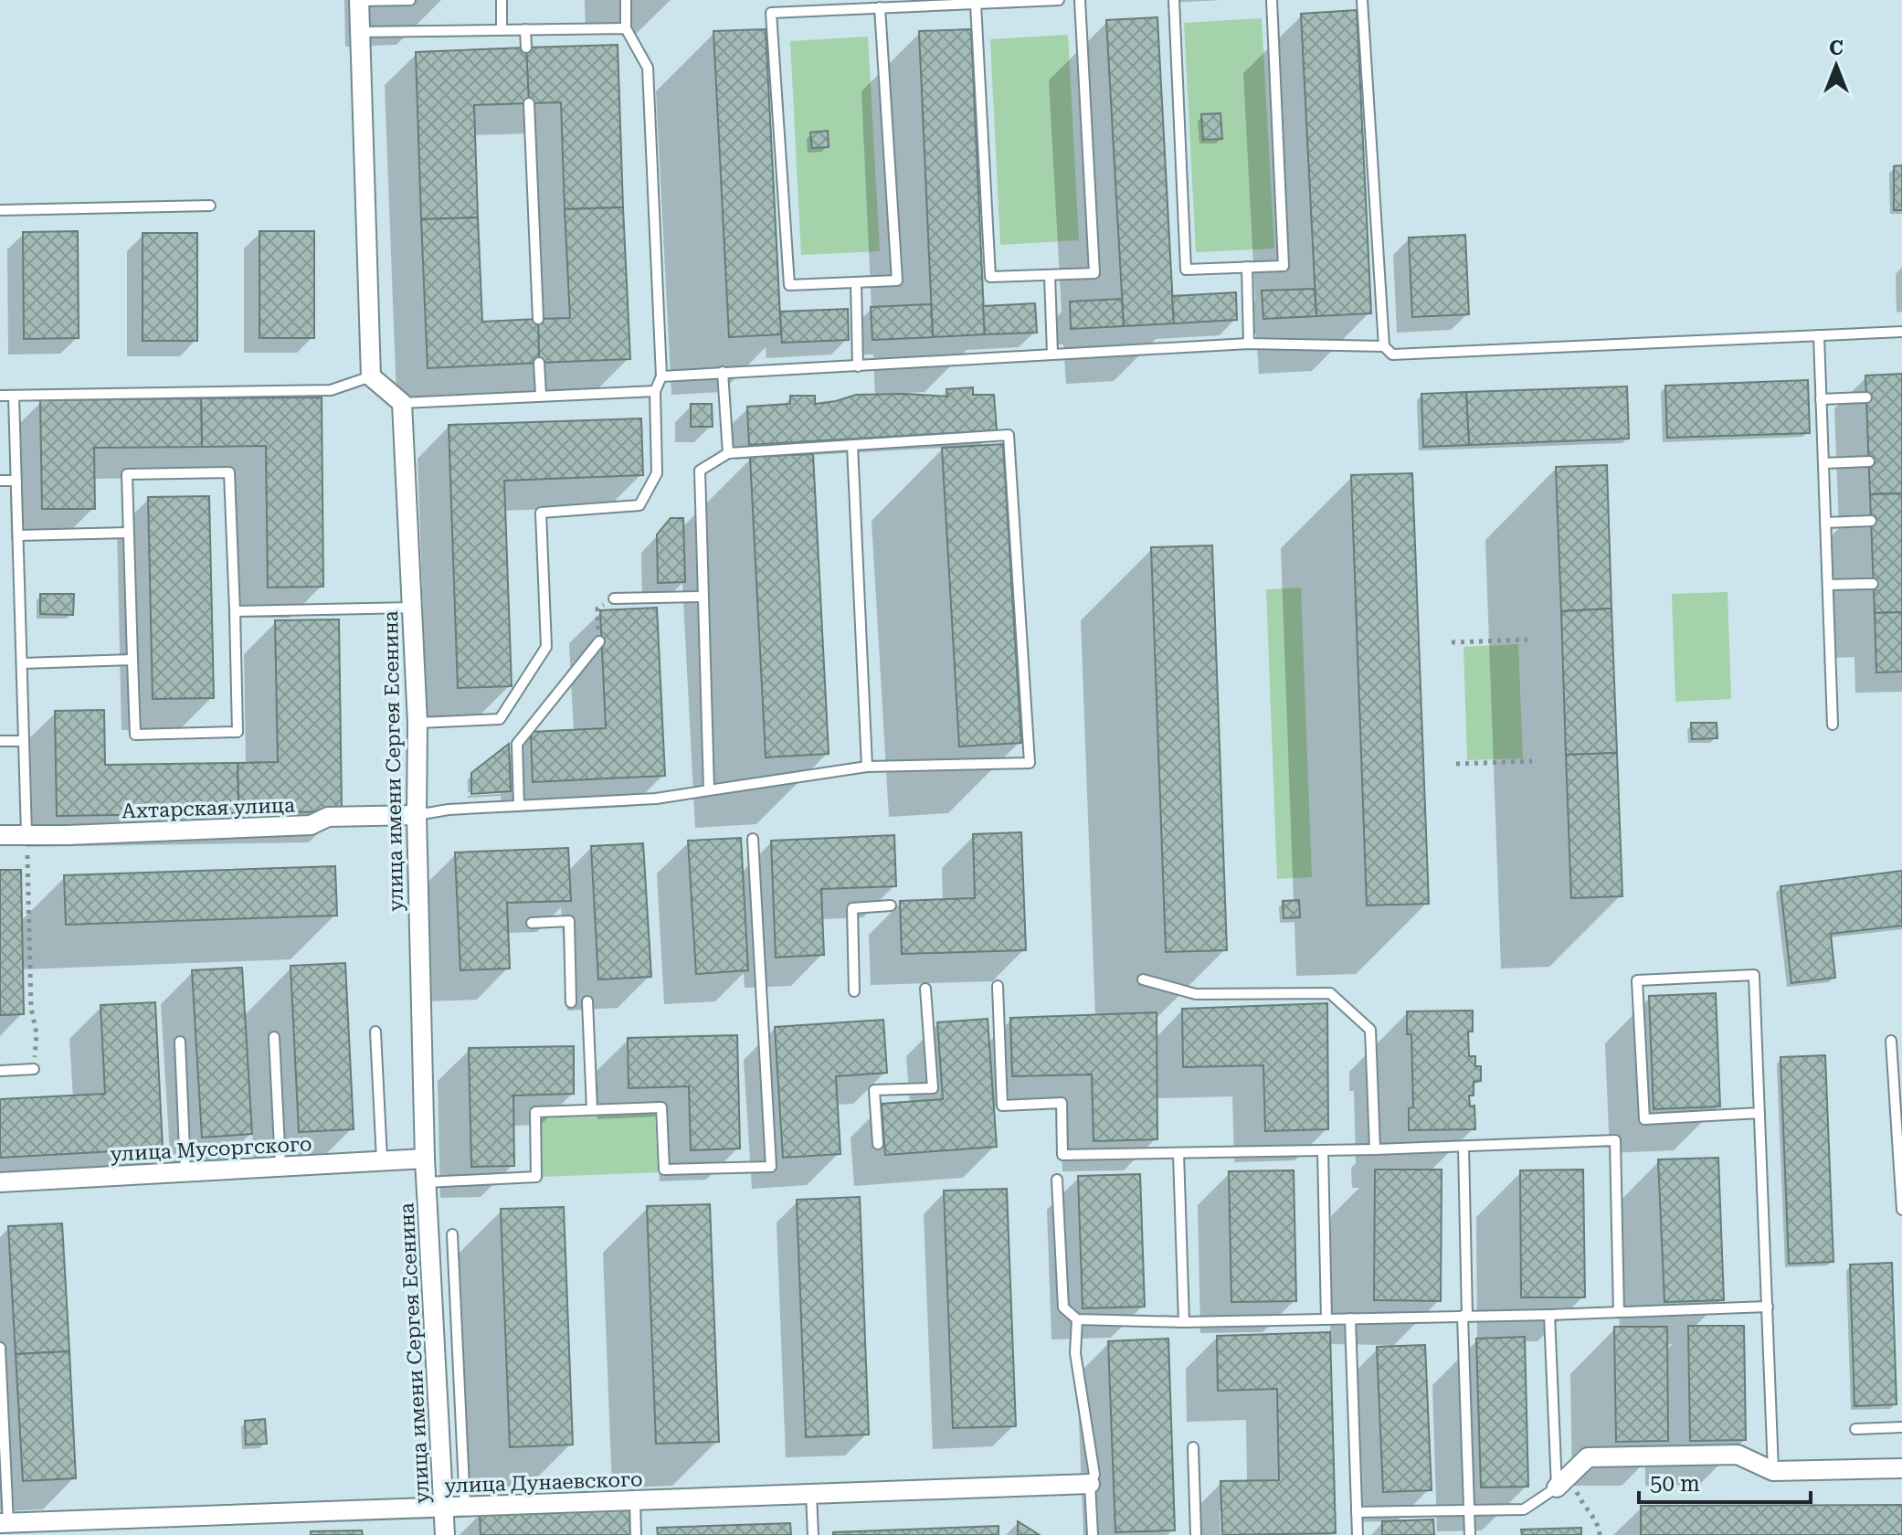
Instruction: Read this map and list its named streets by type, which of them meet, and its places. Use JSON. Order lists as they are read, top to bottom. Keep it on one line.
{"streets":{"street":["улица имени Сергея Есенина","Ахтарская улица","улица Мусоргского","улица Дунаевского"]},"crossings":[["улица имени Сергея Есенина","Ахтарская улица"],["улица имени Сергея Есенина","улица Мусоргского"],["улица имени Сергея Есенина","улица Дунаевского"]],"scale_bar":"50 m","north":"top"}
